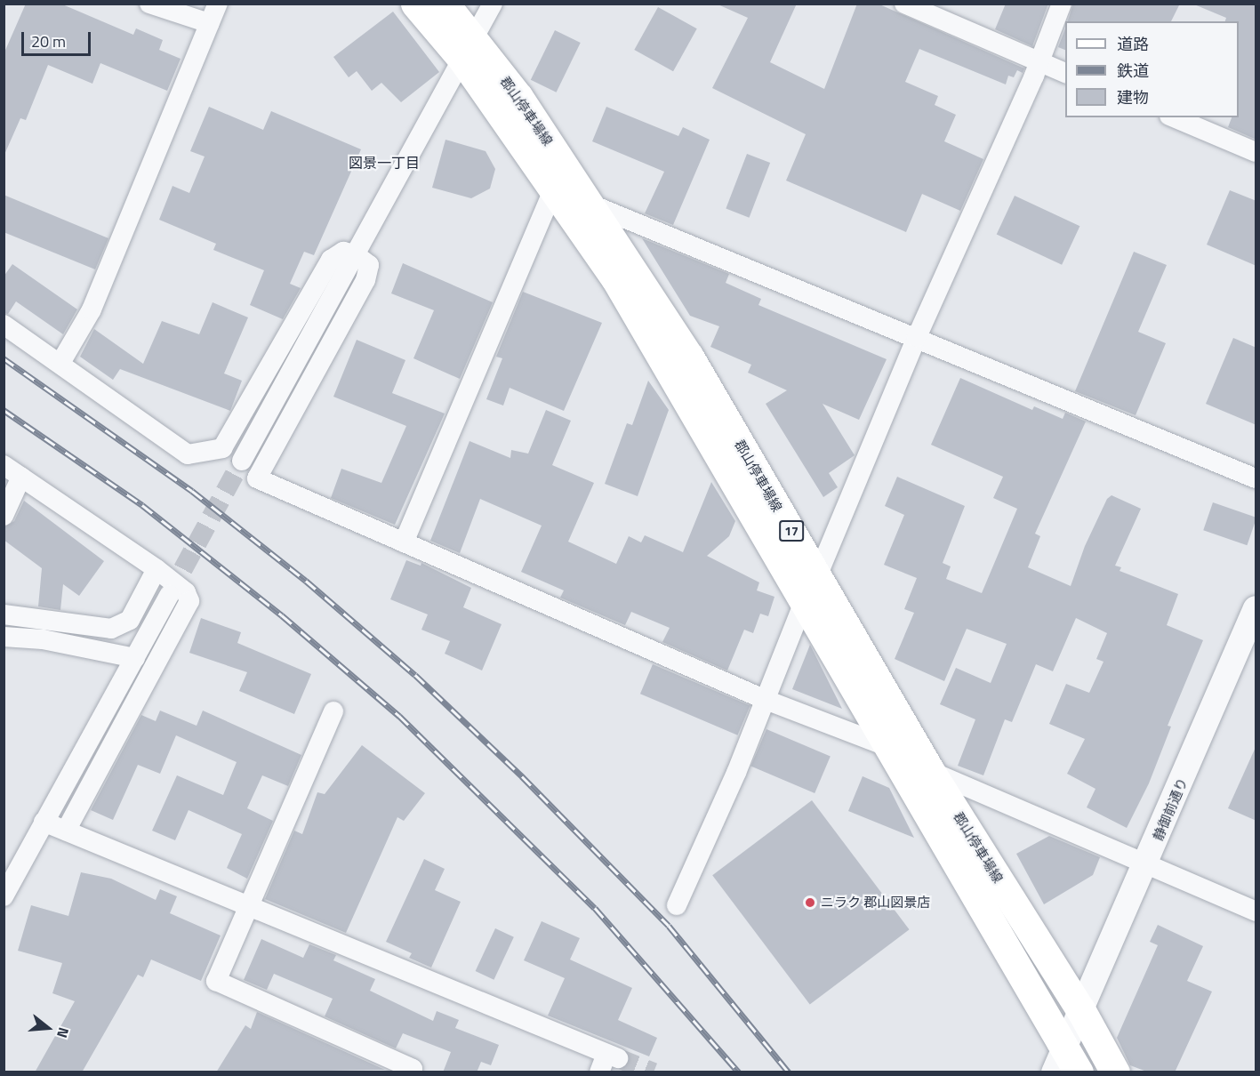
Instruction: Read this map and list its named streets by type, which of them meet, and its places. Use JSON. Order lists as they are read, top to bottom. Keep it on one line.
{"streets":{"main road":["郡山停車場線","17"],"street":["静御前通り"]},"crossings":[["郡山停車場線","静御前通り"]],"districts":["図景一丁目"],"places":["ニラク 郡山図景店"],"legend":["道路","鉄道","建物"],"scale_bar":"20 m","north":"right"}
